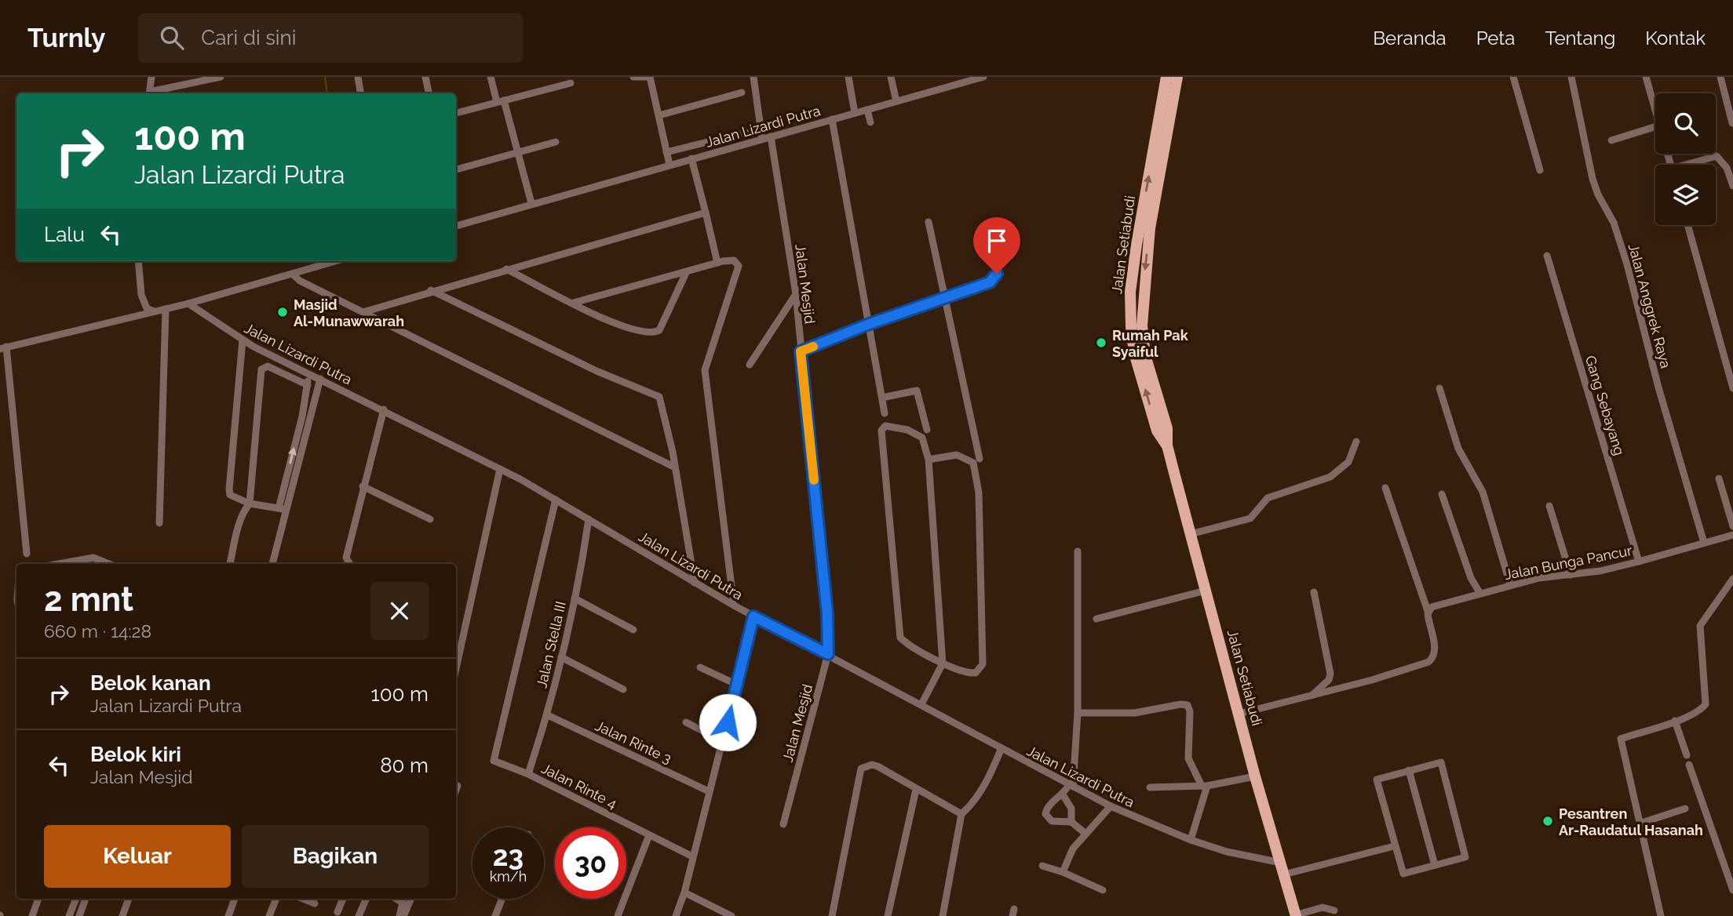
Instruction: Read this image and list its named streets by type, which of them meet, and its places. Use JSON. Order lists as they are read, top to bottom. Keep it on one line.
{"streets":{"main road":["Jalan Setiabudi"],"street":["Jalan Lizardi Putra","Jalan Mesjid","Jalan Anggrek Raya","Gang Sebayang","Jalan Bunga Pancur","Jalan Stella III","Jalan Rinte 3","Jalan Rinte 4"]},"crossings":[["Jalan Lizardi Putra","Jalan Setiabudi"],["Jalan Lizardi Putra","Jalan Mesjid"],["Jalan Lizardi Putra","Jalan Stella III"],["Jalan Lizardi Putra","Jalan Rinte 4"],["Jalan Anggrek Raya","Jalan Bunga Pancur"],["Gang Sebayang","Jalan Bunga Pancur"],["Jalan Stella III","Jalan Rinte 3"],["Jalan Stella III","Jalan Rinte 4"]],"places":["Masjid Al-Munawwarah","Rumah Pak Syaiful","Pesantren Ar-Raudatul Hasanah"],"page":{"header":"Turnly","search":"Cari di sini","nav":["Beranda","Peta","Tentang","Kontak"],"turn":["100 m","Jalan Lizardi Putra"],"then":"Lalu","heading":["2 mnt","660 m · 14:28"],"list":[{"name":"Belok kanan","note":"Jalan Lizardi Putra","value":"100 m"},{"name":"Belok kiri","note":"Jalan Mesjid","value":"80 m"}],"buttons":["Keluar","Bagikan"],"speed":"23 km/h","limit":"30"}}
